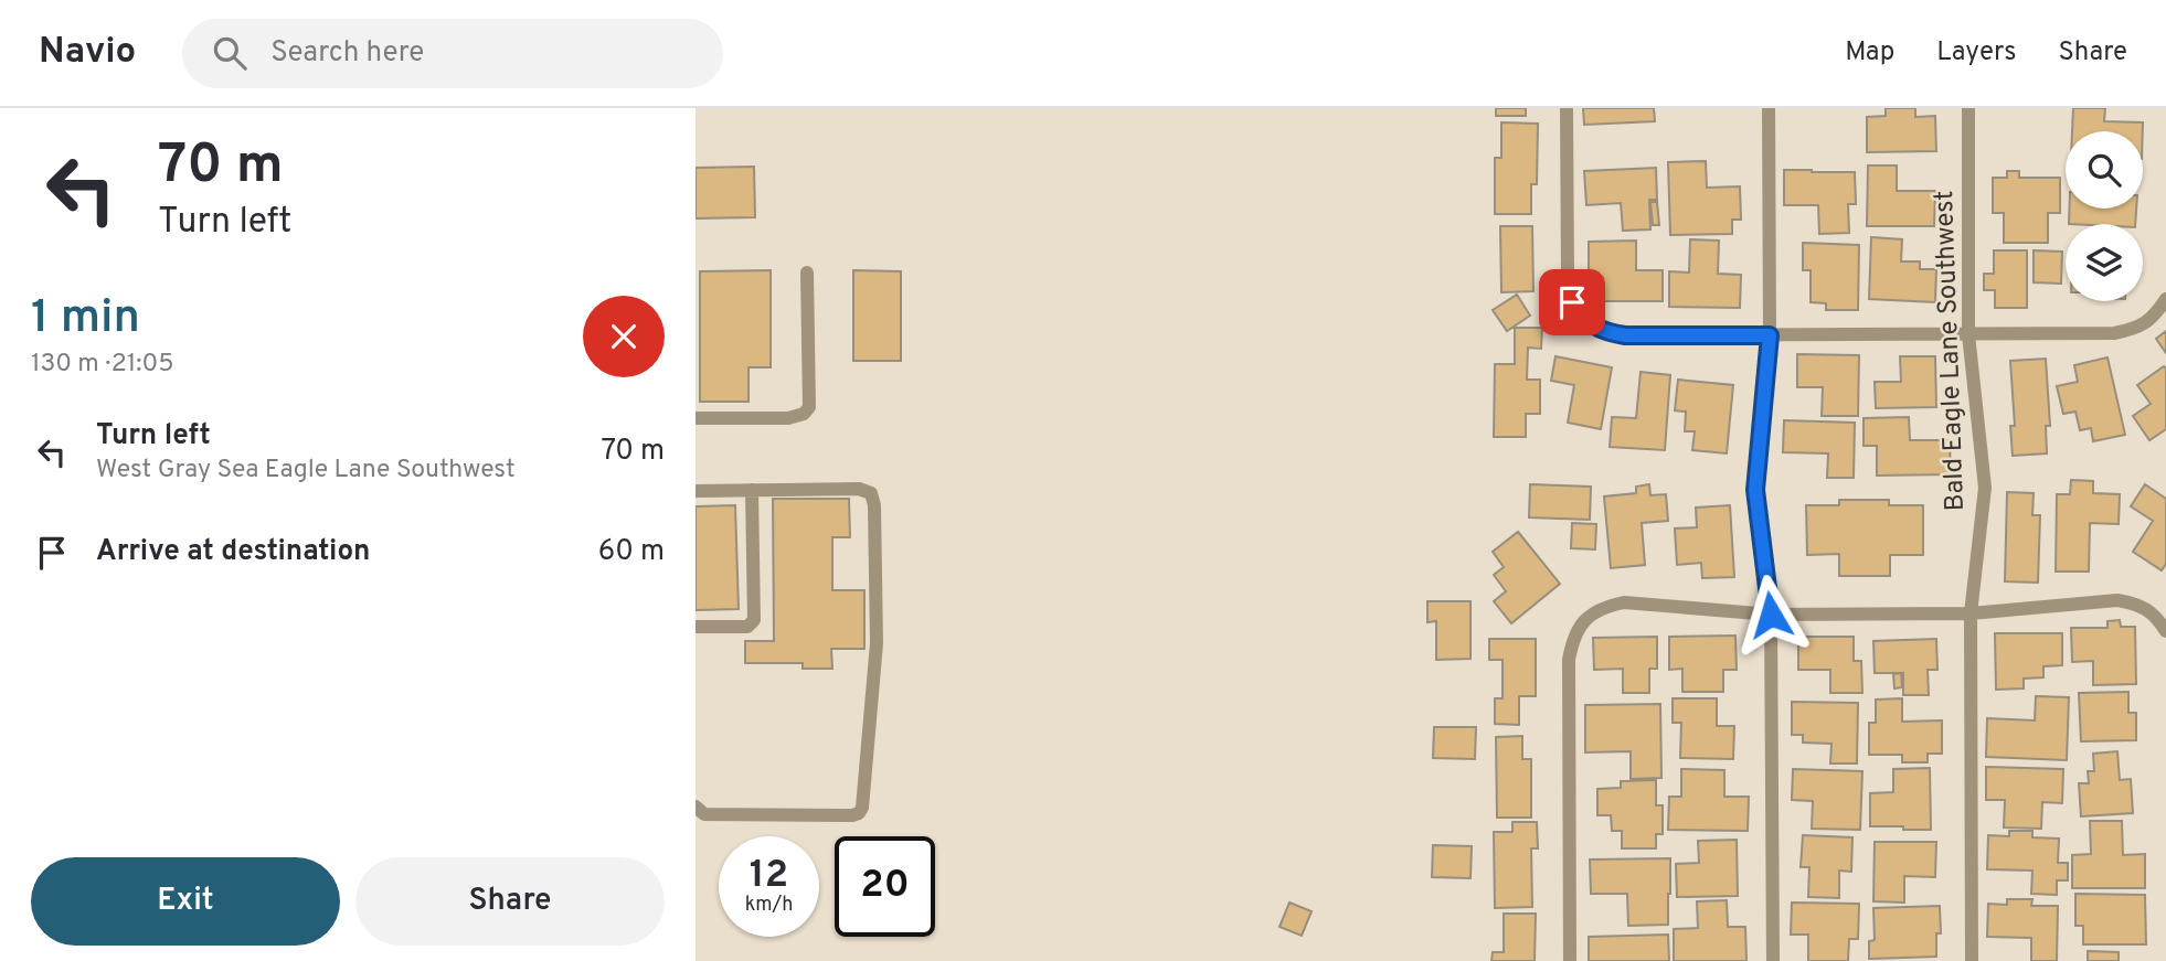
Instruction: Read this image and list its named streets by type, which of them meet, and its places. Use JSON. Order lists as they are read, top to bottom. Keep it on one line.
{"streets":{"lane":["Bald Eagle Lane Southwest"]},"page":{"header":"Navio","search":"Search here","nav":["Map","Layers","Share"],"turn":["70 m","Turn left"],"heading":["1 min","130 m · 21:05"],"list":[{"name":"Turn left","note":"West Gray Sea Eagle Lane Southwest","value":"70 m"},{"name":"Arrive at destination","value":"60 m"}],"speed":"12 km/h","limit":"20","buttons":["Exit","Share"]}}
